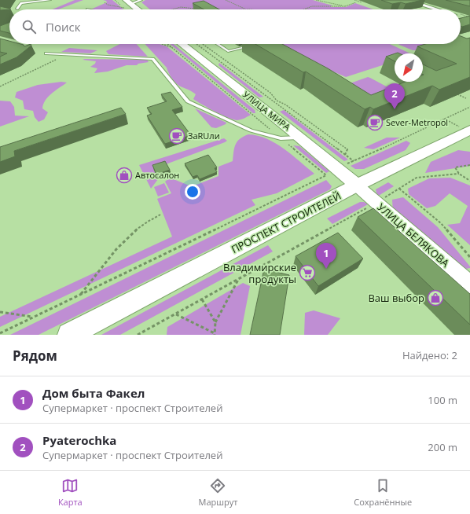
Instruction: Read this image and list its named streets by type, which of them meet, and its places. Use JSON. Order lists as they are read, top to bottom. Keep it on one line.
{"streets":{"main road":["УЛИЦА МИРА","ПРОСПЕКТ СТРОИТЕЛЕЙ"],"street":["УЛИЦА БЕЛЯКОВА"]},"crossings":[["УЛИЦА МИРА","ПРОСПЕКТ СТРОИТЕЛЕЙ"],["УЛИЦА МИРА","УЛИЦА БЕЛЯКОВА"],["ПРОСПЕКТ СТРОИТЕЛЕЙ","УЛИЦА БЕЛЯКОВА"]],"places":{"cafe":["Sever-Metropol","ЗаRUли"],"shop":["Автосалон","Ваш выбор"],"supermarket":["Владимирские продукты"]},"north":"bottom left","page":{"search":"Поиск","pins":["2","1"],"heading":["Рядом","Найдено: 2"],"list":[{"mark":"1","name":"Дом быта Факел","note":"Супермаркет · проспект Строителей","value":"100 m"},{"mark":"2","name":"Pyaterochka","note":"Супермаркет · проспект Строителей","value":"200 m"}],"nav":["Карта","Маршрут","Сохранённые"]}}
